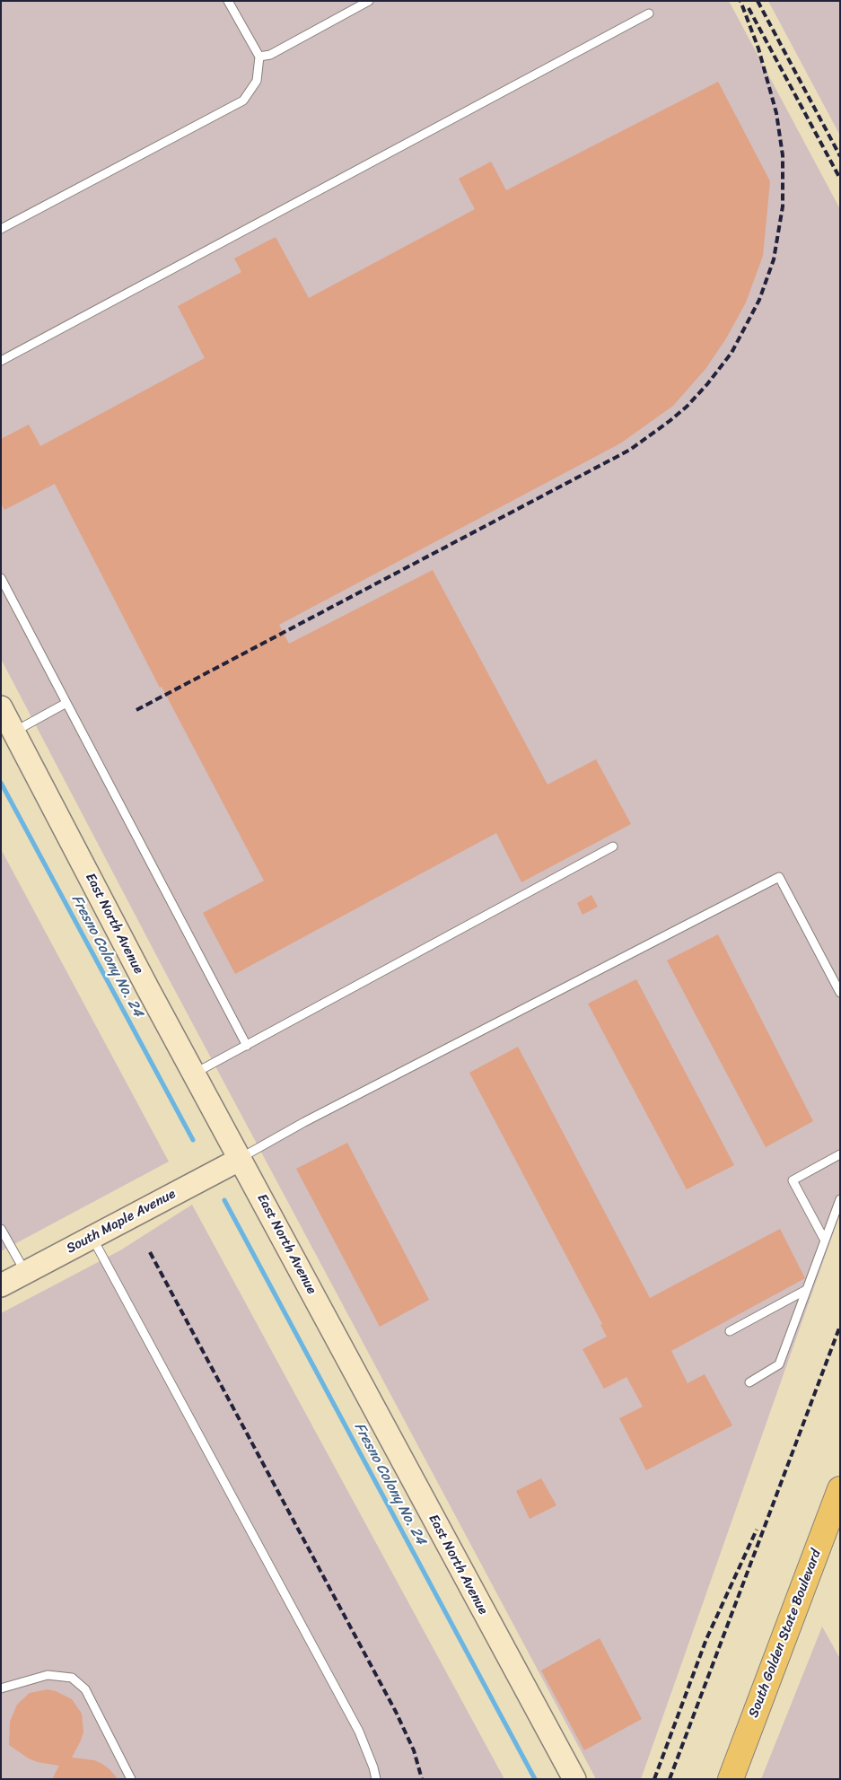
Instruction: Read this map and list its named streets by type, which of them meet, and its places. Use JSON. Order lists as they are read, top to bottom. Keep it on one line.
{"streets":{"main road":["South Golden State Boulevard"],"street":["East North Avenue","South Maple Avenue"]},"crossings":[["East North Avenue","South Maple Avenue"]],"water":["Fresno Colony No. 24"]}
